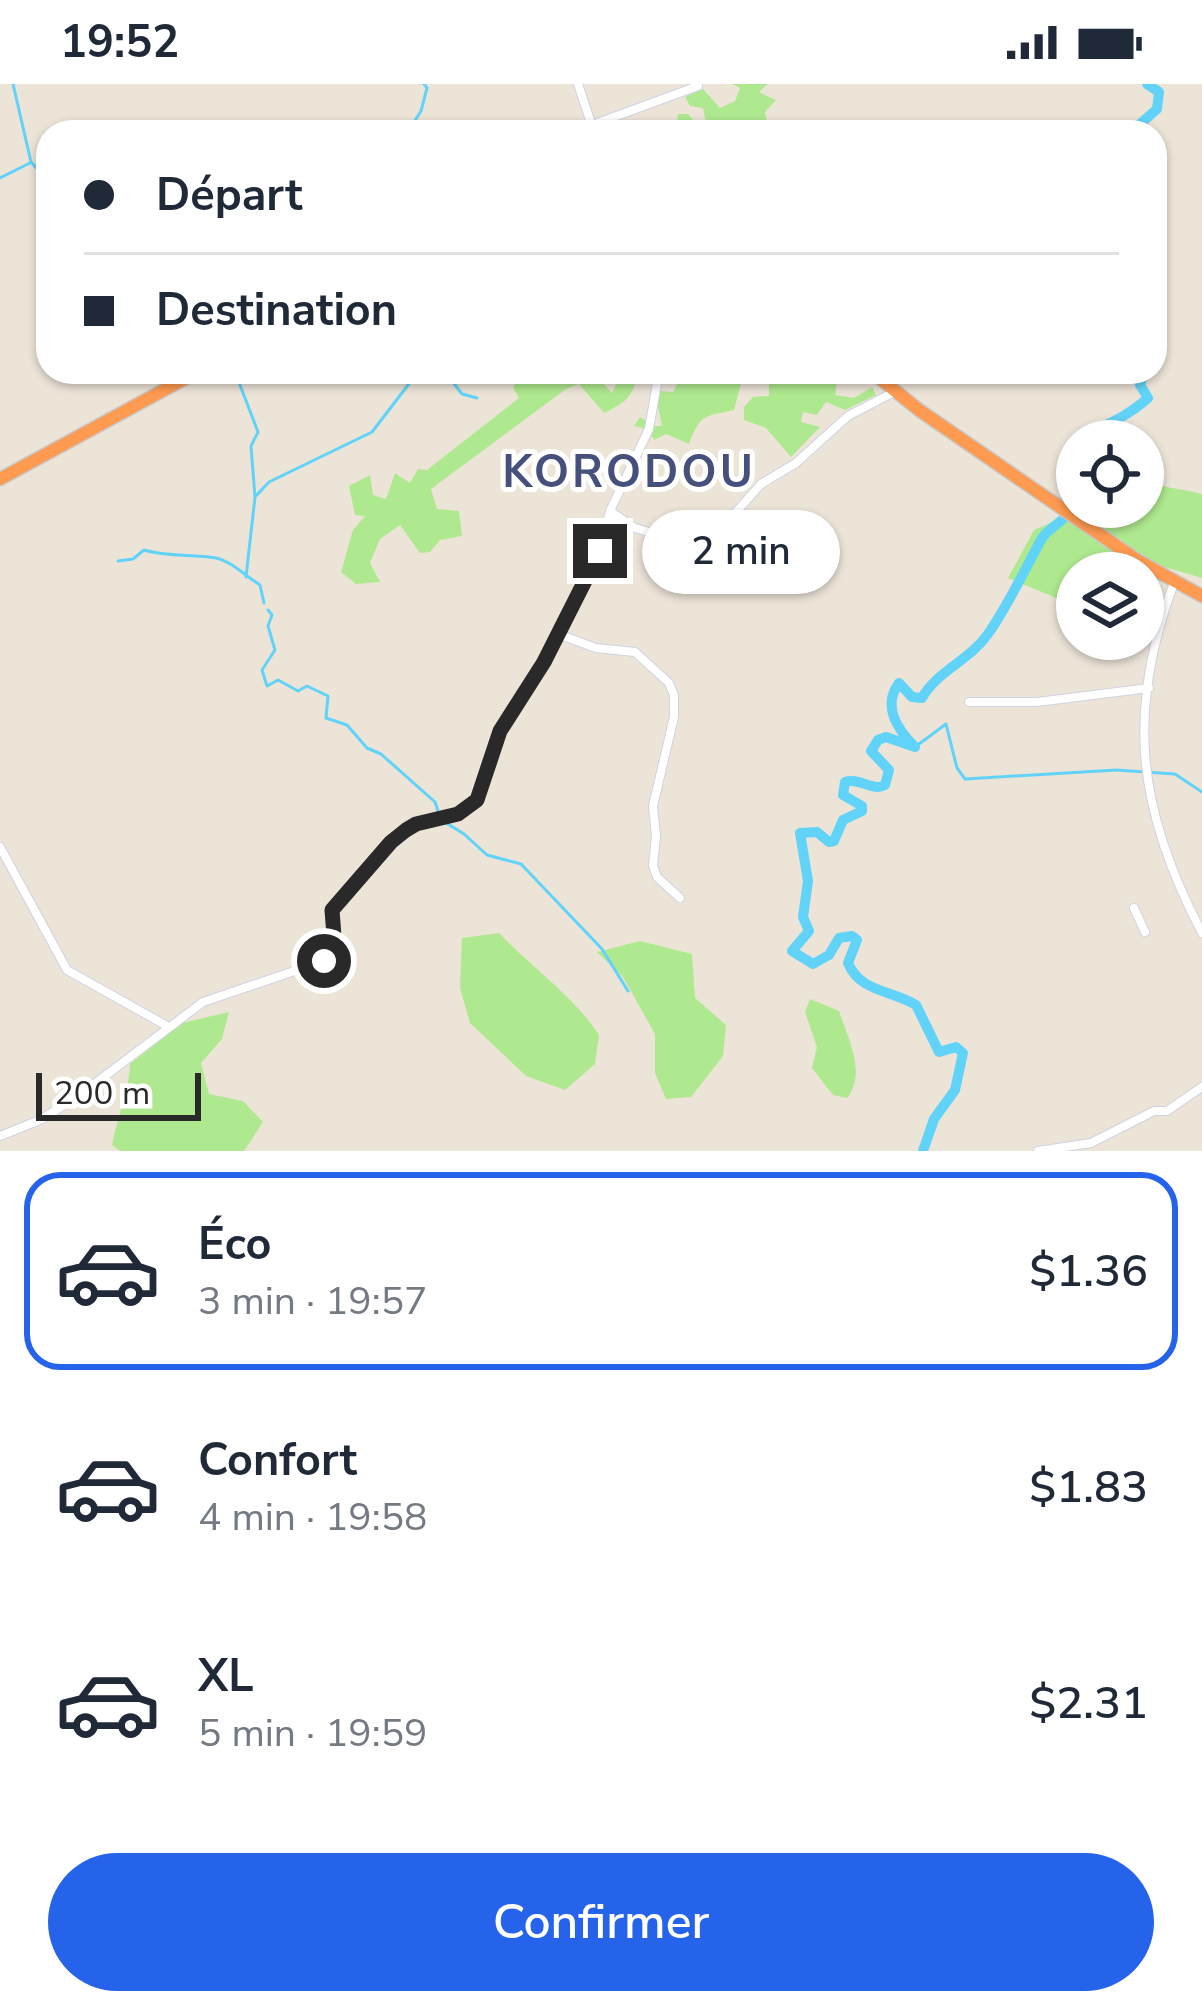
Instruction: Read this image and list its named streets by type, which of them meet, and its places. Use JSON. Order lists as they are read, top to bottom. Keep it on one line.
{"districts":["KORODOU"],"scale_bar":"200 m","page":{"status":"19:52","banner":["Départ","Destination"],"bubble":"2 min","scale":"200 m","list":[{"name":"Éco","note":"3 min · 19:57","value":"$1.36"},{"name":"Confort","note":"4 min · 19:58","value":"$1.83"},{"name":"XL","note":"5 min · 19:59","value":"$2.31"}],"buttons":"Confirmer"}}
